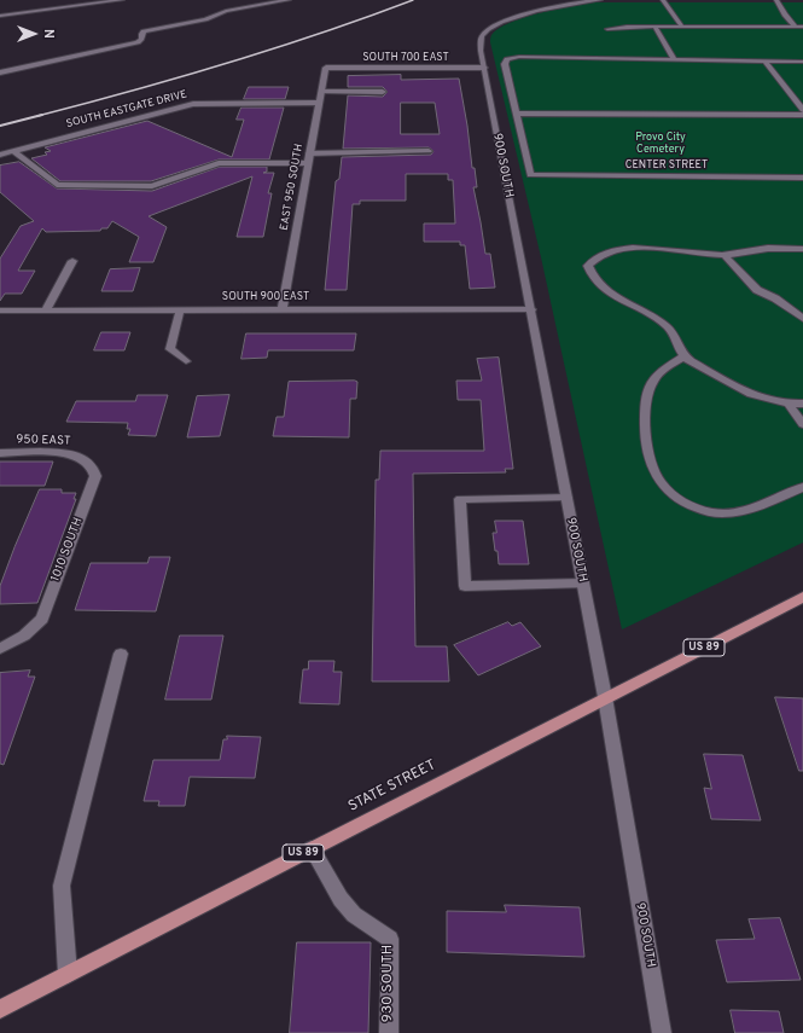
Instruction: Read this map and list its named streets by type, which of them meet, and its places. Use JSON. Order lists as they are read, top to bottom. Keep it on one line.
{"streets":{"main road":["US 89","STATE STREET"],"street":["SOUTH 700 EAST","SOUTH EASTGATE DRIVE","900 SOUTH","CENTER STREET","EAST 950 SOUTH","SOUTH 900 EAST","950 EAST","1010 SOUTH","930 SOUTH"]},"crossings":[["SOUTH 700 EAST","900 SOUTH"],["SOUTH 700 EAST","EAST 950 SOUTH"],["SOUTH EASTGATE DRIVE","EAST 950 SOUTH"],["900 SOUTH","SOUTH 900 EAST"],["900 SOUTH","STATE STREET"],["EAST 950 SOUTH","SOUTH 900 EAST"],["950 EAST","1010 SOUTH"],["STATE STREET","930 SOUTH"]],"parks":["Provo City Cemetery"],"north":"right"}
